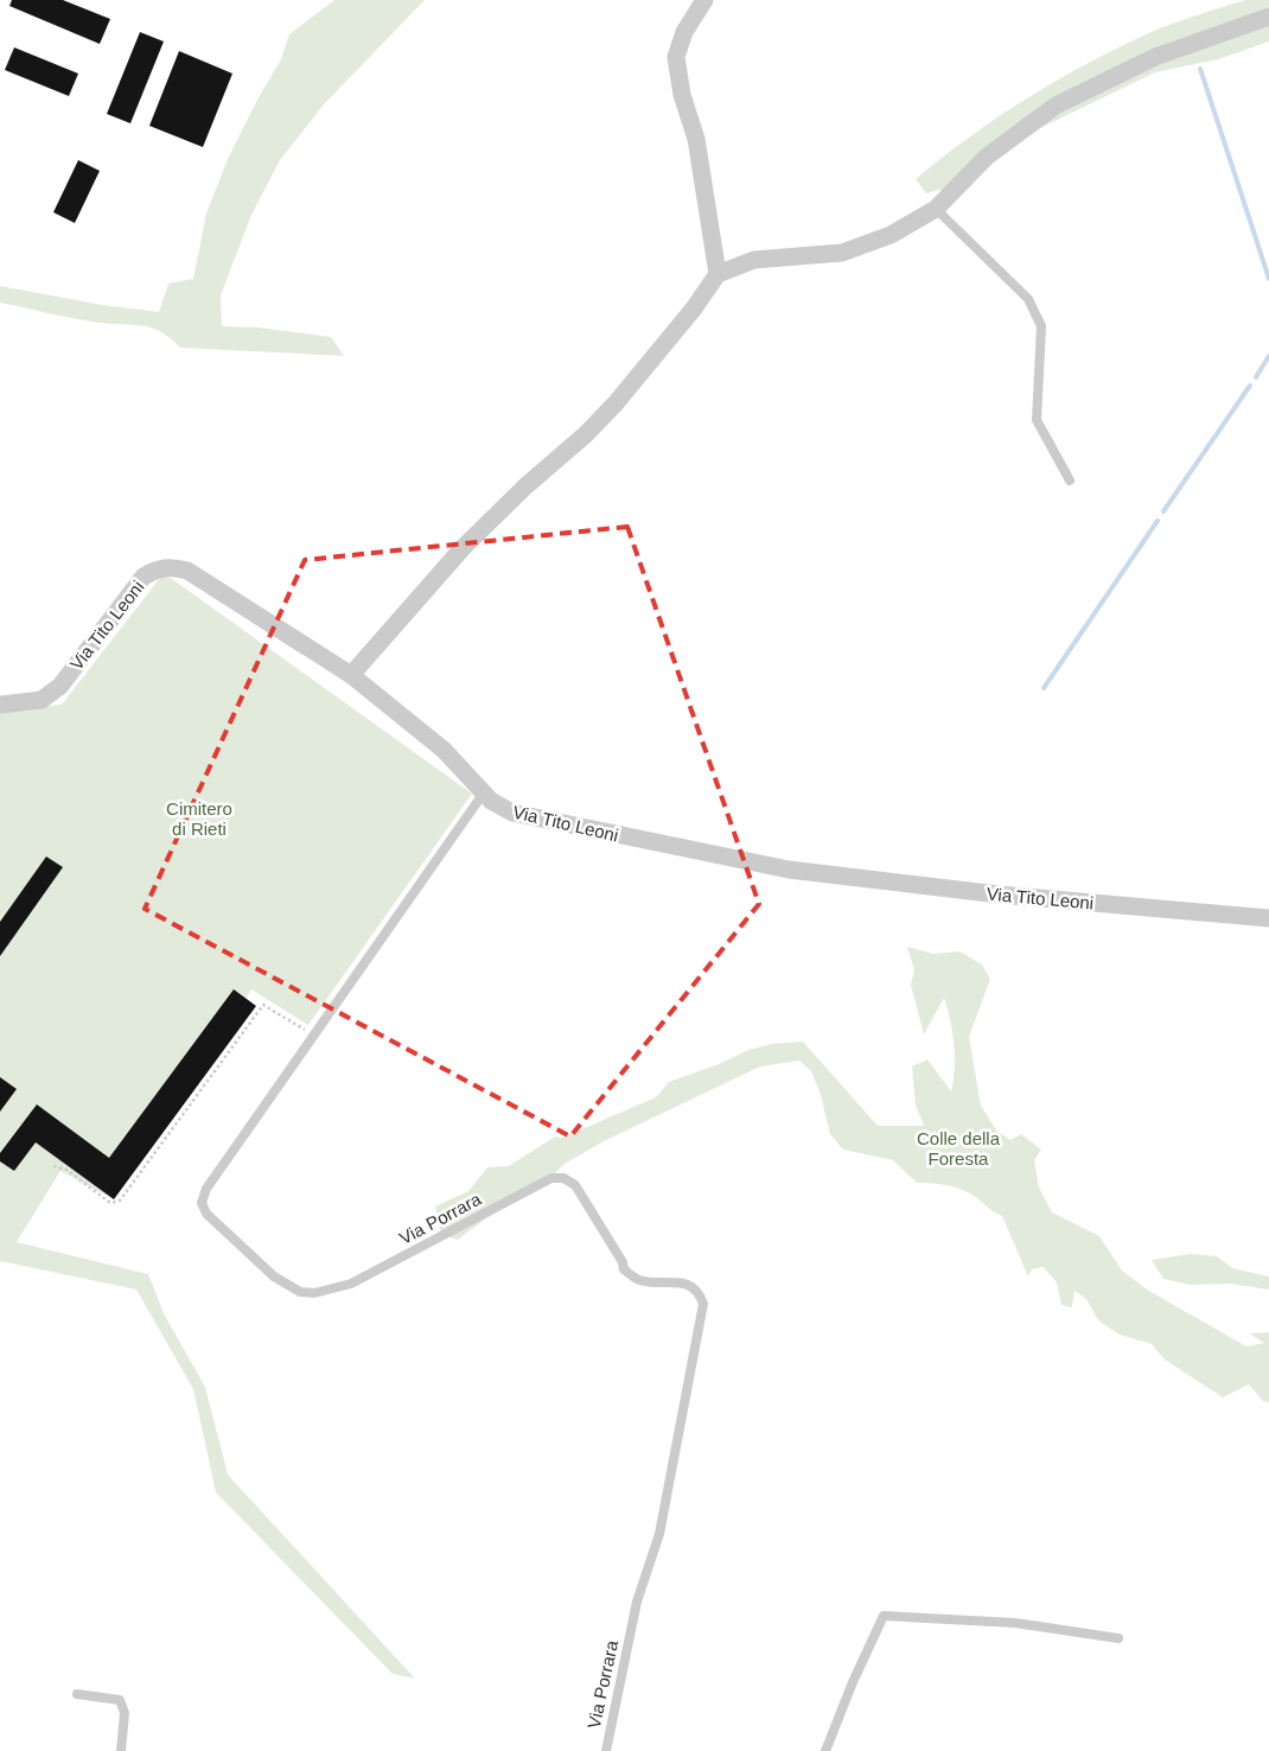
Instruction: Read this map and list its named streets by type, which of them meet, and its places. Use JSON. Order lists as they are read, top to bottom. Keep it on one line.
{"streets":{"street":["Via Tito Leoni"],"lane":["Via Porrara"]},"crossings":[["Via Tito Leoni","Via Porrara"]],"parks":["Cimitero di Rieti","Colle della Foresta"]}
